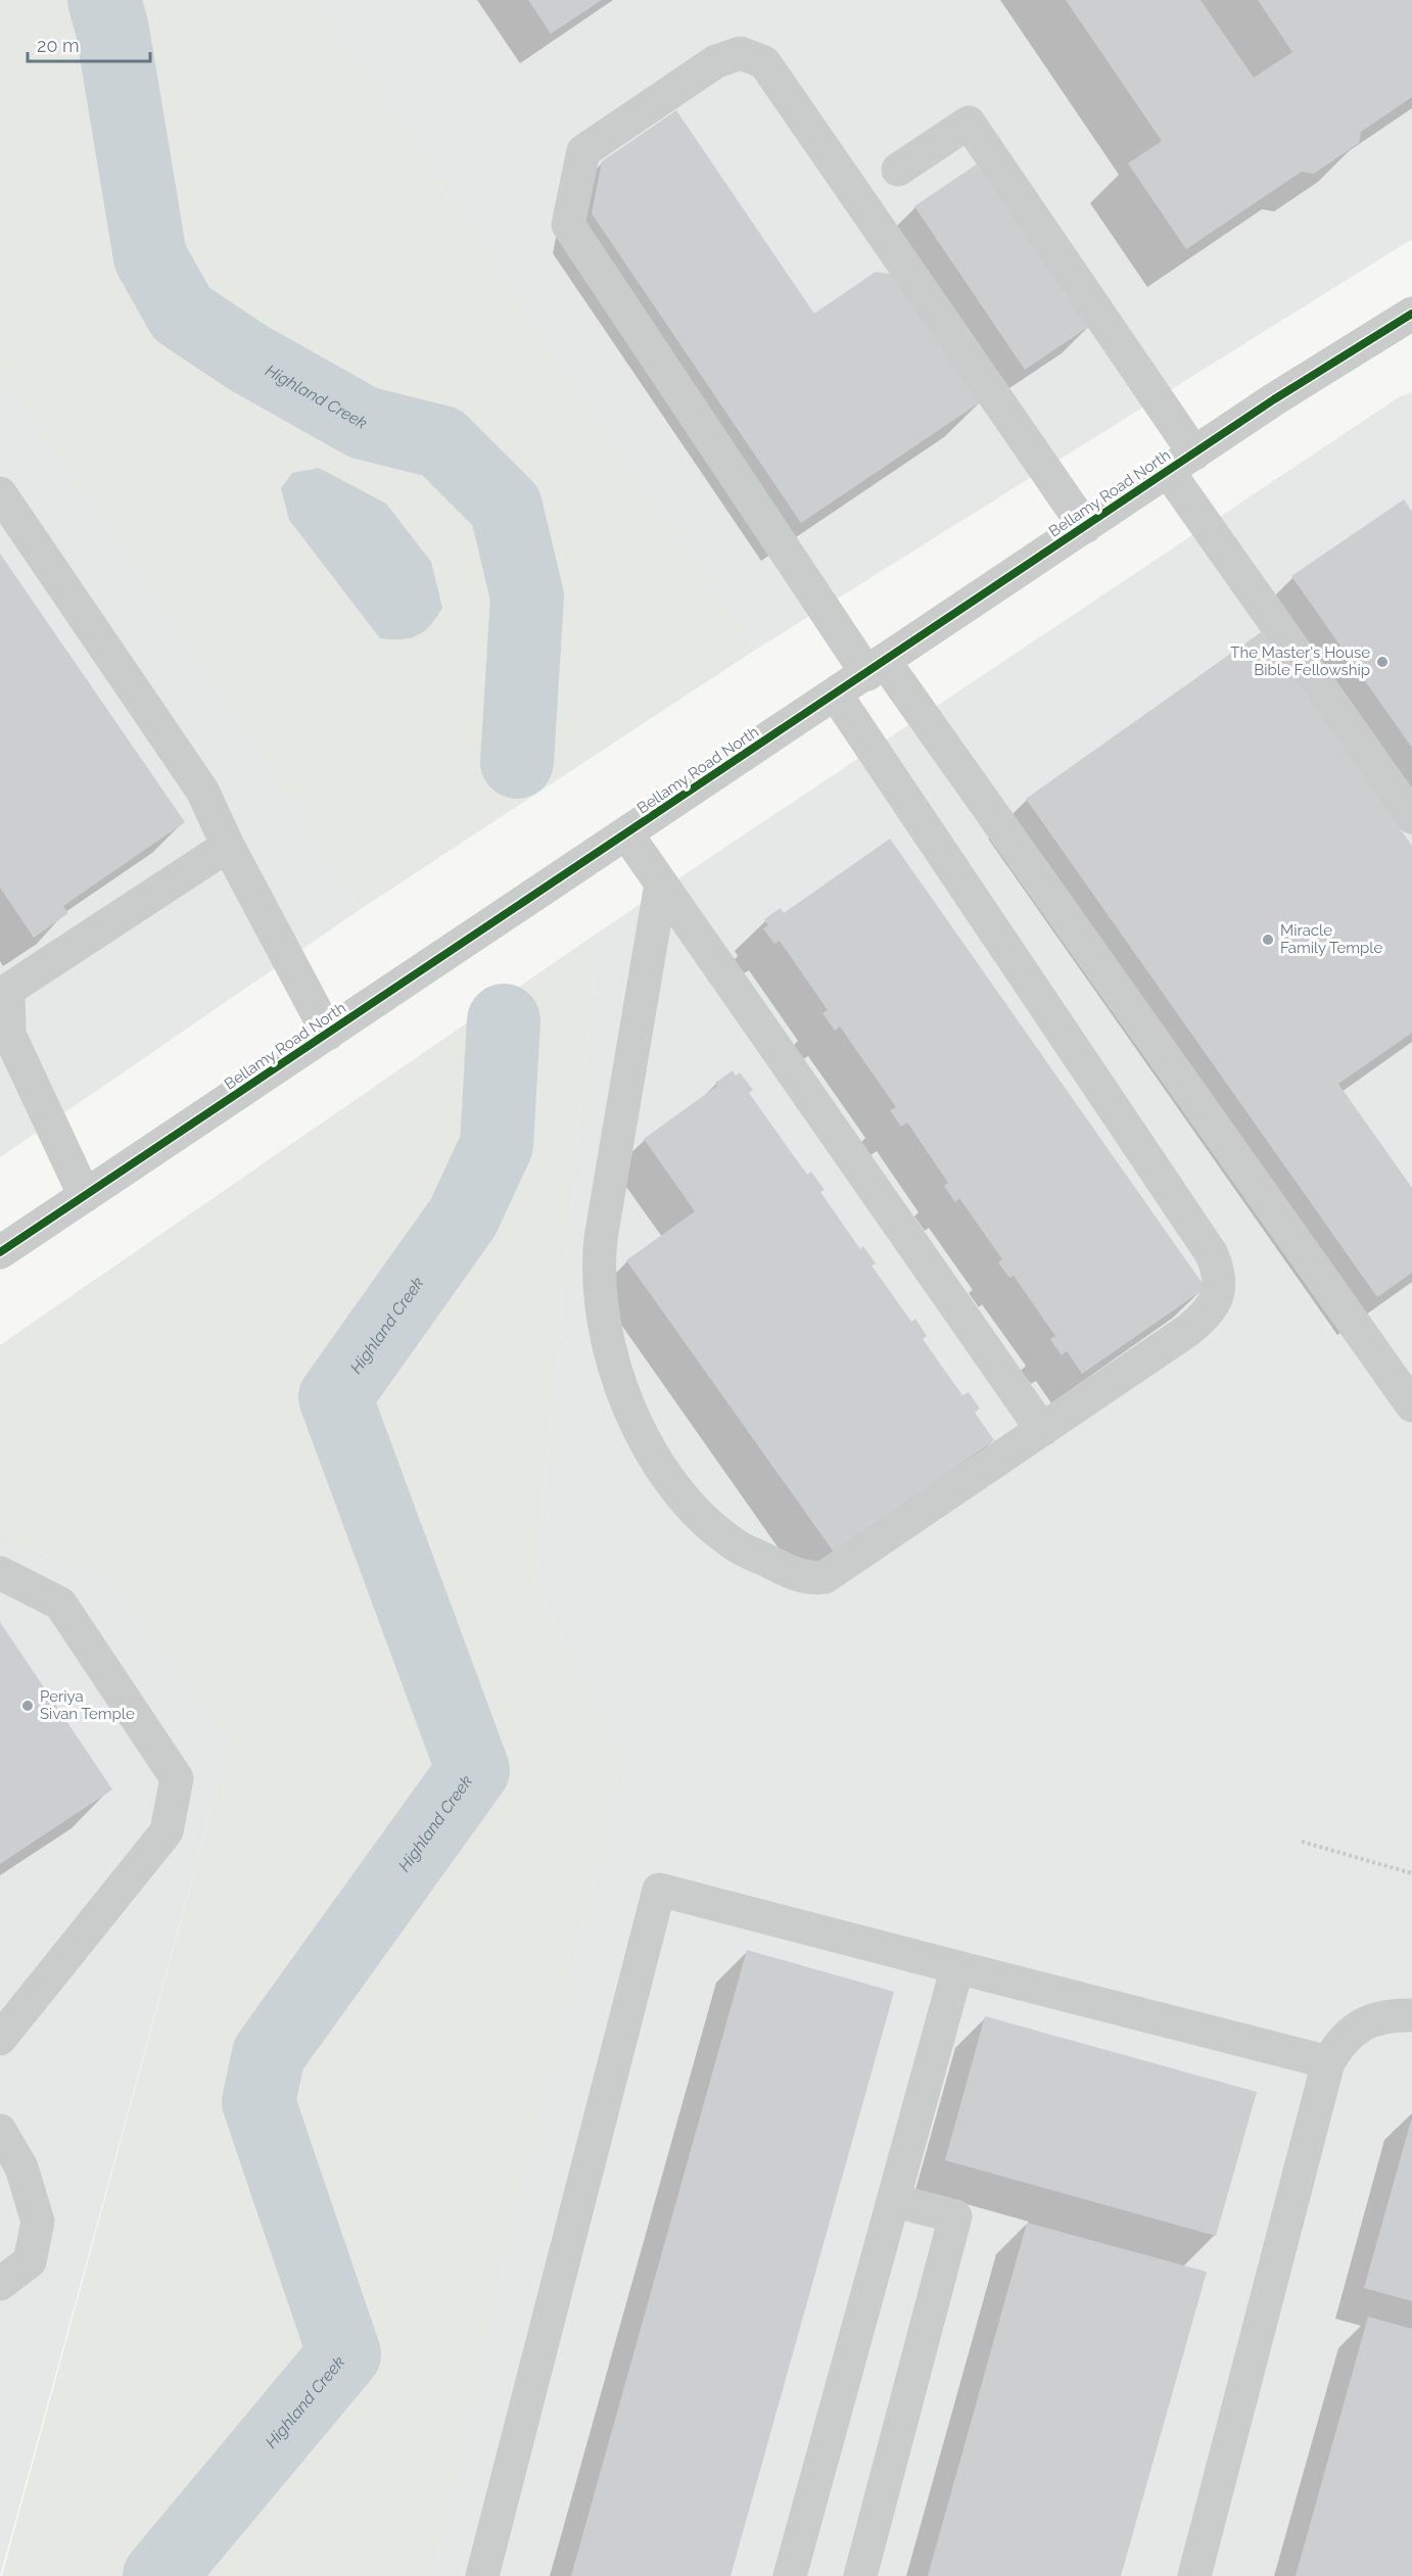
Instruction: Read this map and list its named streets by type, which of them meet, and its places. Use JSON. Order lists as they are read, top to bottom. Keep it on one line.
{"streets":{"street":["Bellamy Road North"]},"water":["Highland Creek"],"places":["The Master's House Bible Fellowship","Miracle Family Temple","Periya Sivan Temple"],"scale_bar":"20 m"}
